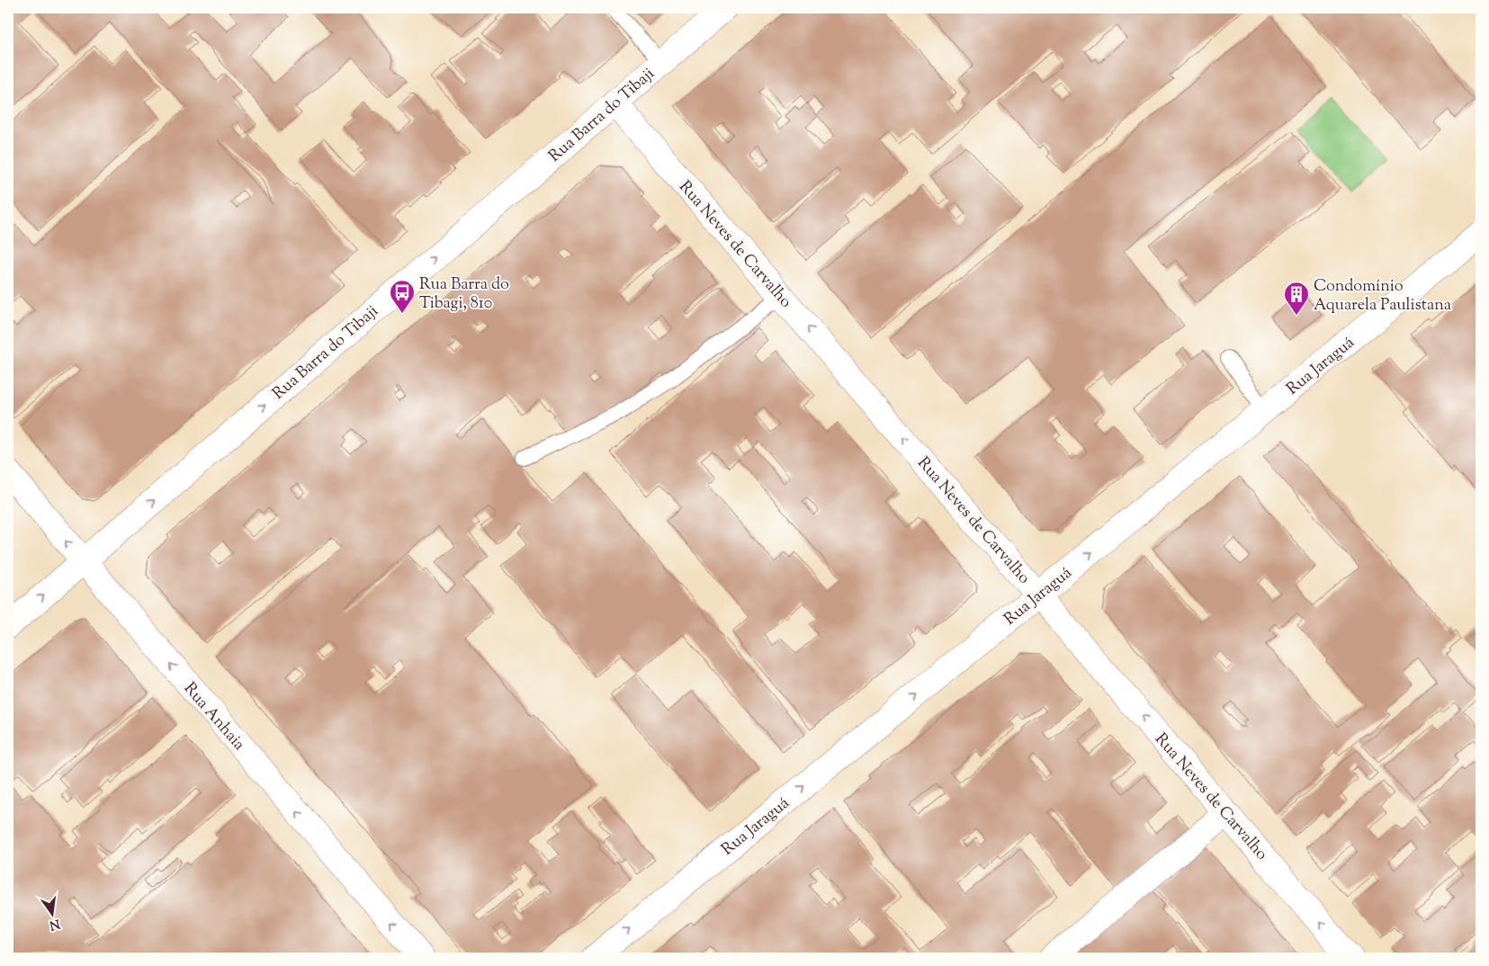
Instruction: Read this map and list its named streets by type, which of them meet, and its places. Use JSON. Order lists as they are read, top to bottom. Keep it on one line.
{"streets":{"street":["Rua Barra do Tibaji","Rua Neves de Carvalho","Rua Jaraguá","Rua Anhaia"]},"crossings":[["Rua Barra do Tibaji","Rua Neves de Carvalho"],["Rua Barra do Tibaji","Rua Anhaia"],["Rua Neves de Carvalho","Rua Jaraguá"]],"one_way":["Rua Barra do Tibaji","Rua Neves de Carvalho","Rua Jaraguá","Rua Anhaia"],"places":{"bus stop":["Rua Barra do Tibagi, 810"],"building":["Condomínio Aquarela Paulistana"]},"north":"bottom"}
